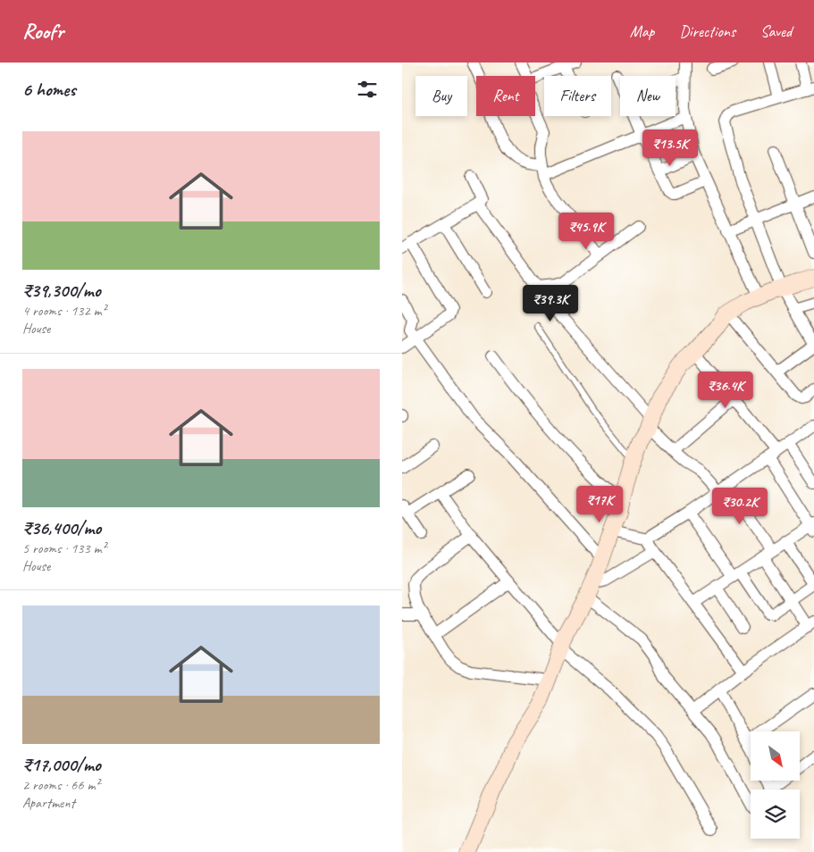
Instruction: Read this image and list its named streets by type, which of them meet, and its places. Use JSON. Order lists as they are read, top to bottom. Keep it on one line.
{"north":"bottom right","page":{"header":"Roofr","nav":["Map","Directions","Saved"],"heading":"6 homes","chip":["Buy","Rent","Filters","New"],"list":[{"name":"₹39,300/mo","note":"4 rooms · 132 m² · House"},{"name":"₹36,400/mo","note":"5 rooms · 133 m² · House"},{"name":"₹17,000/mo","note":"2 rooms · 66 m² · Apartment"}],"price":["₹13.5K","₹45.9K","₹39.3K","₹36.4K","₹17K","₹30.2K"]}}
